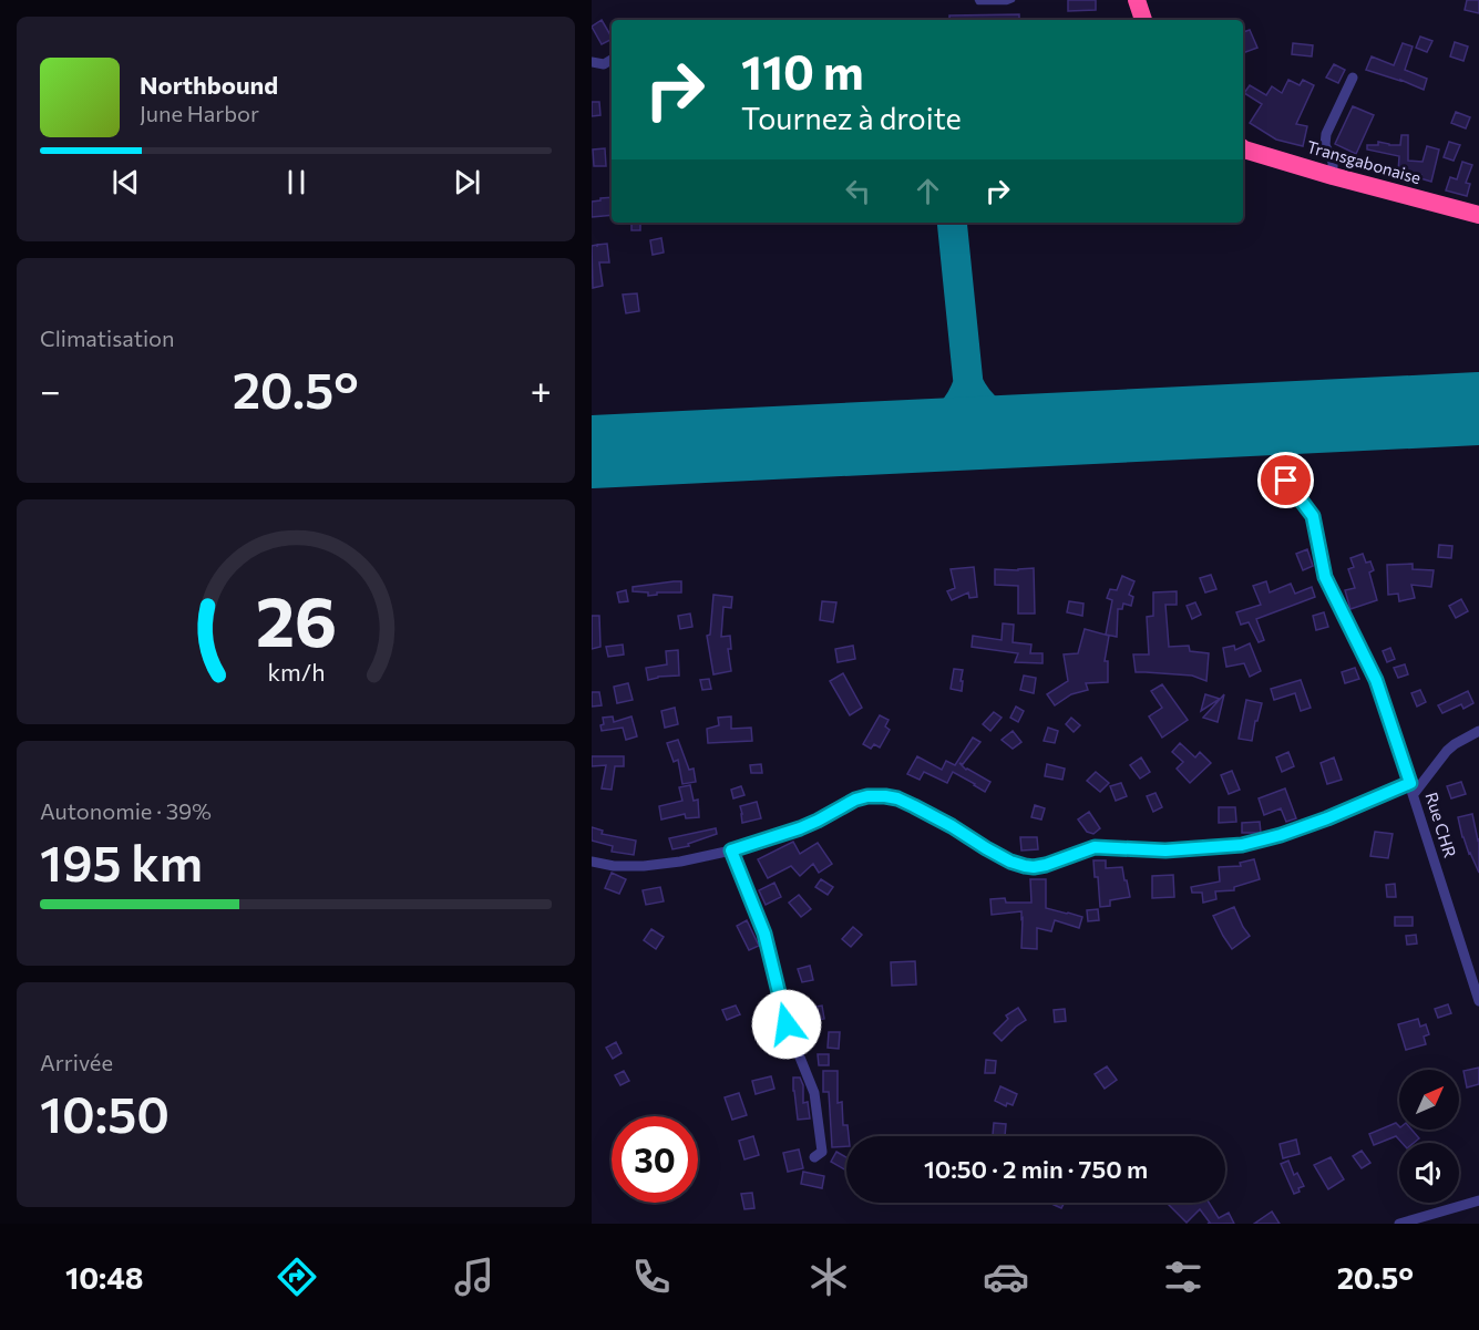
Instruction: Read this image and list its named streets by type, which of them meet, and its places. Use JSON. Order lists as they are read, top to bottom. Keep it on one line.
{"streets":{"highway":["Transgabonaise"],"street":["Rue CHR"]},"north":"top right","page":{"turn":["110 m","Tournez à droite"],"song":["Northbound","June Harbor"],"tile":["Climatisation",["Autonomie · 39%","195 km"],["Arrivée","10:50"]],"heat":["−","20.5°","+"],"limit":"30","trip":"10:50 · 2 min · 750 m","tabs":["10:48","20.5°"],"gauge":["26","km/h"]}}
